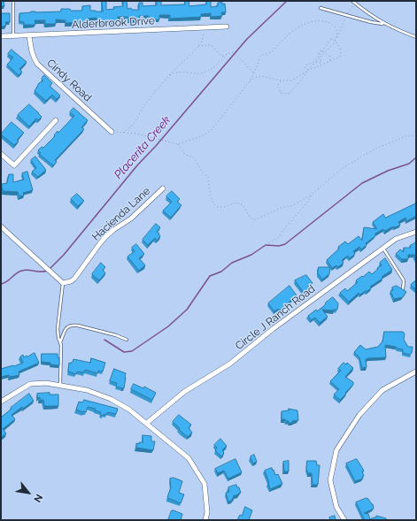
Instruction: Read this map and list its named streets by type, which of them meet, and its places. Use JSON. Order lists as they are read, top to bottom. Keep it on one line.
{"streets":{"street":["Alderbrook Drive","Cindy Road","Hacienda Lane","Circle J Ranch Road"]},"crossings":[["Alderbrook Drive","Cindy Road"]],"water":["Placerita Creek"],"north":"bottom right"}
